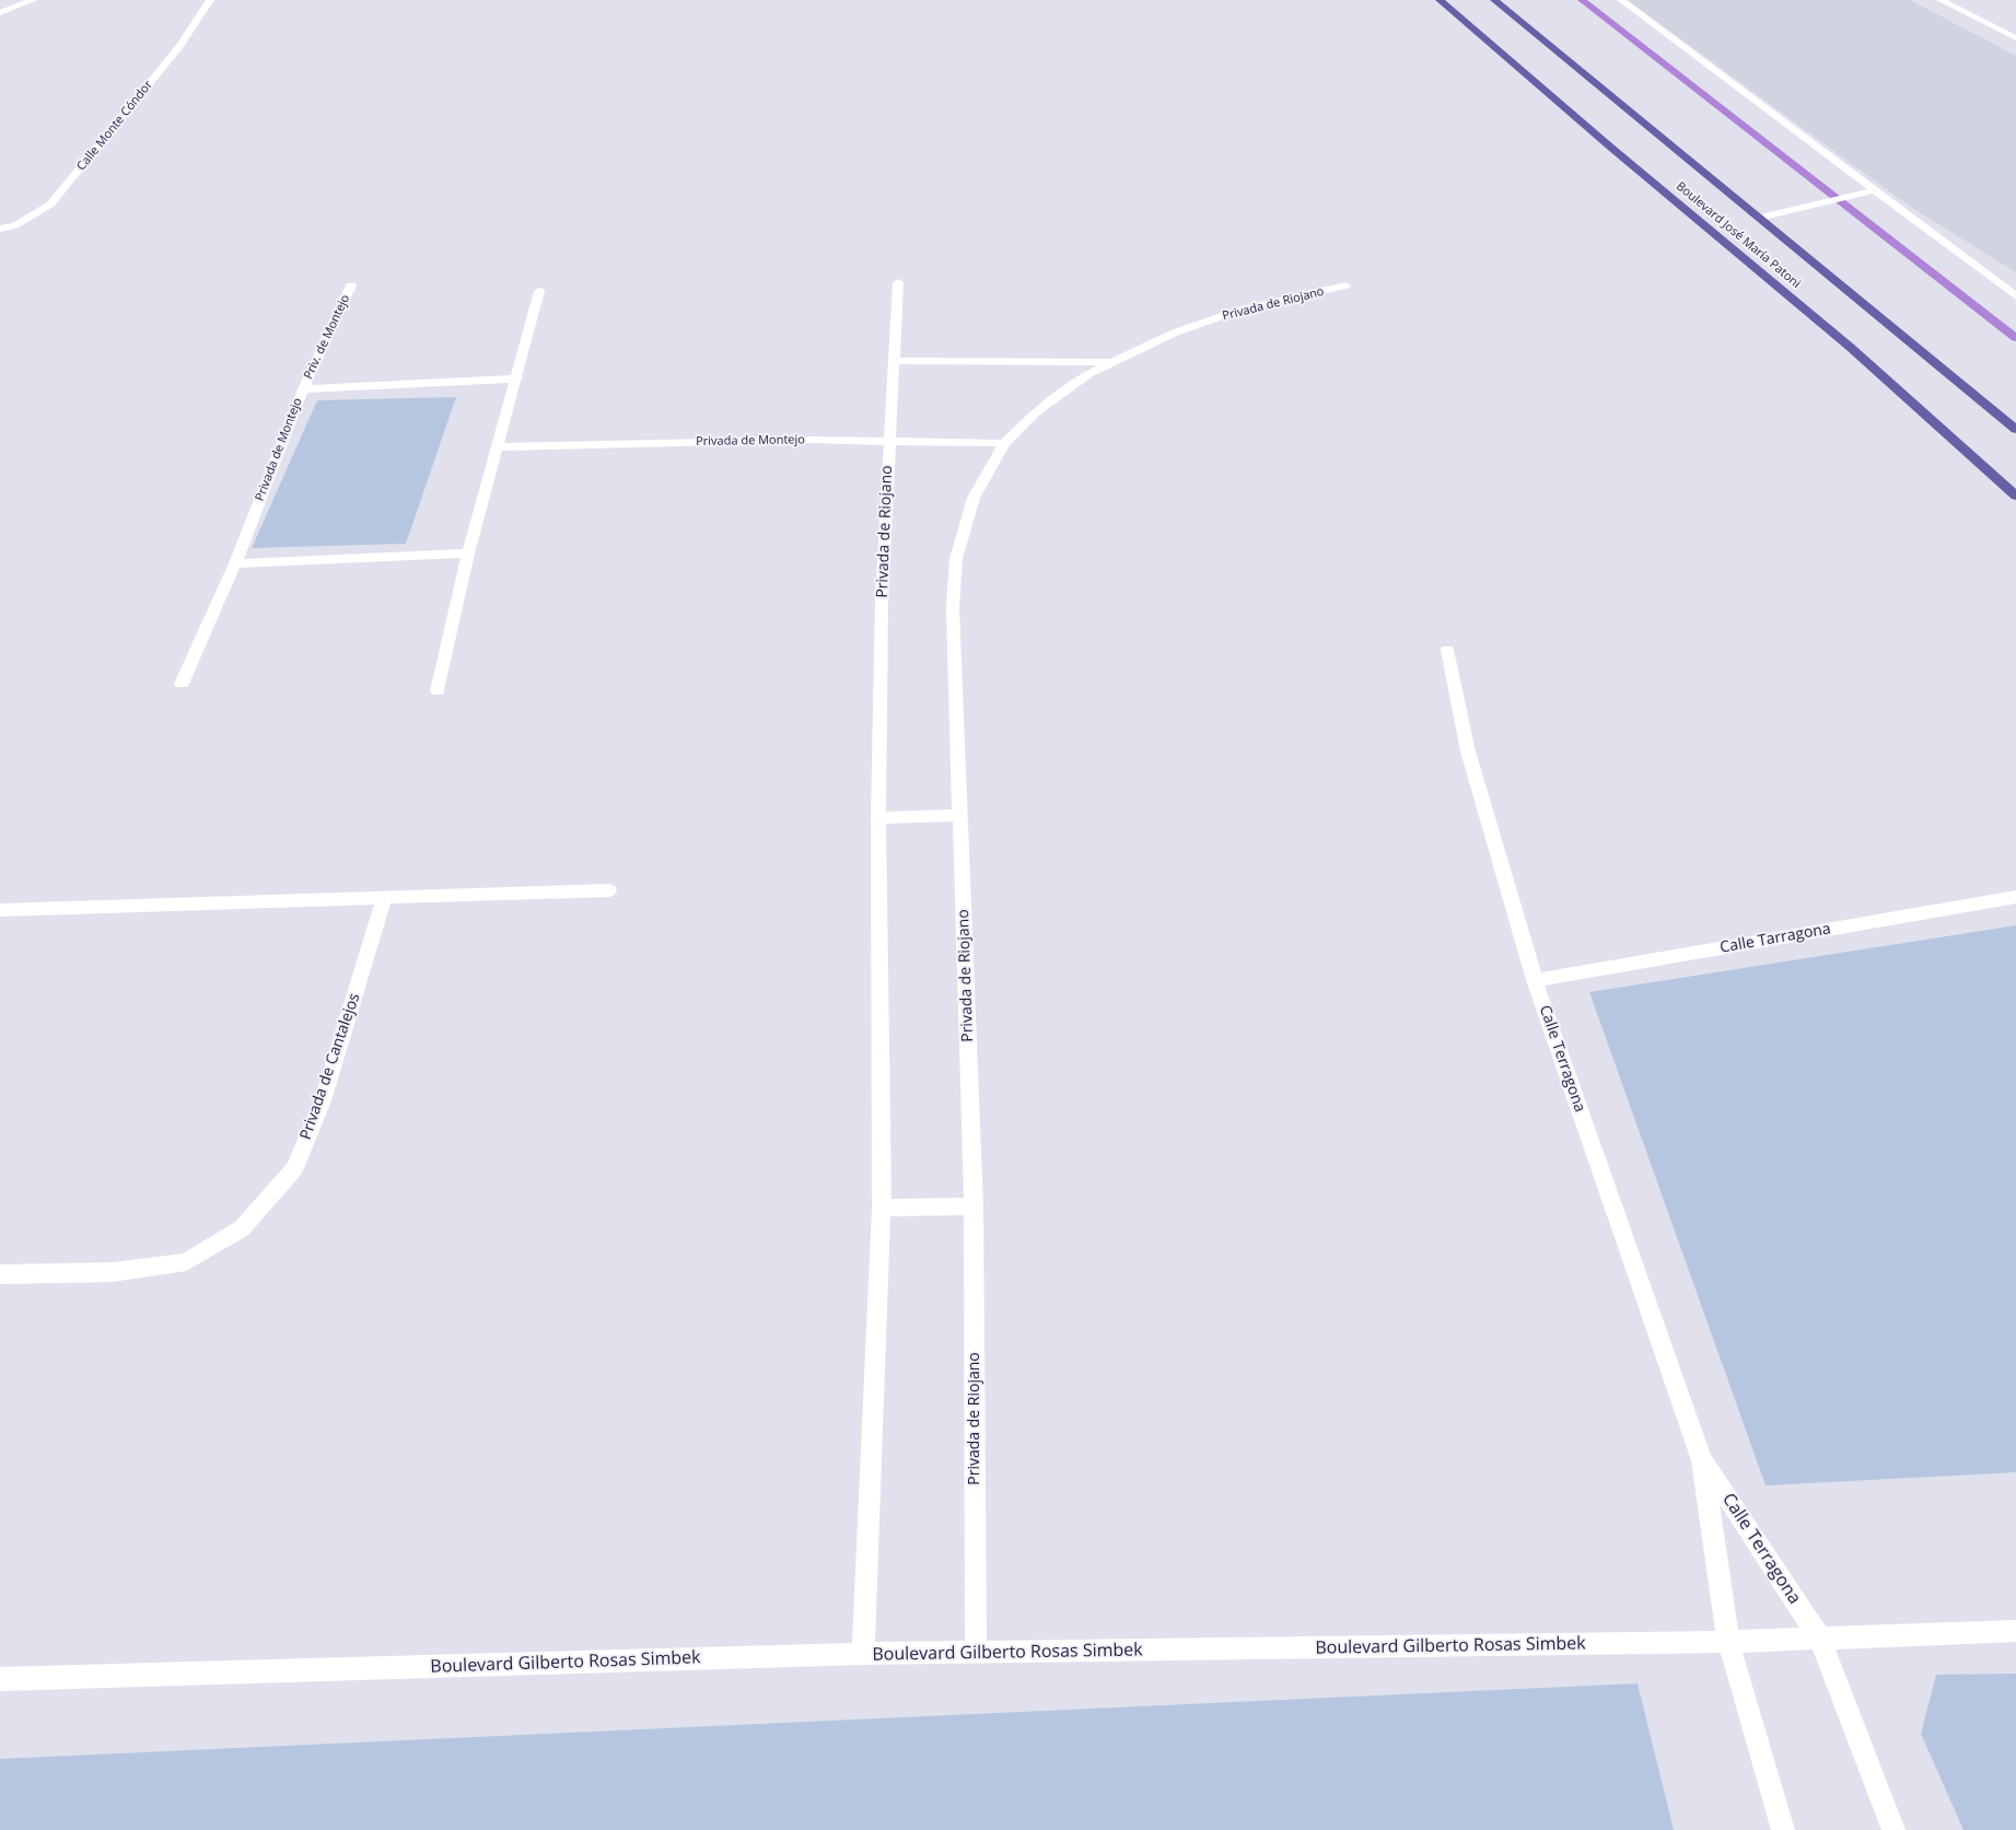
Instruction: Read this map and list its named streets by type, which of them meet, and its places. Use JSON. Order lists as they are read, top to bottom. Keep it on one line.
{"streets":{"main road":["Boulevard José María Patoni"],"street":["Calle Monte Cóndor","Privada de Riojano","Priv. de Montejo","Privada de Montejo","Calle Tarragona","Calle Terragona","Privada de Cantalejos","Boulevard Gilberto Rosas Simbek"]},"crossings":[["Privada de Riojano","Privada de Montejo"],["Privada de Riojano","Boulevard Gilberto Rosas Simbek"],["Priv. de Montejo","Privada de Montejo"],["Calle Tarragona","Calle Terragona"],["Calle Terragona","Boulevard Gilberto Rosas Simbek"]]}
